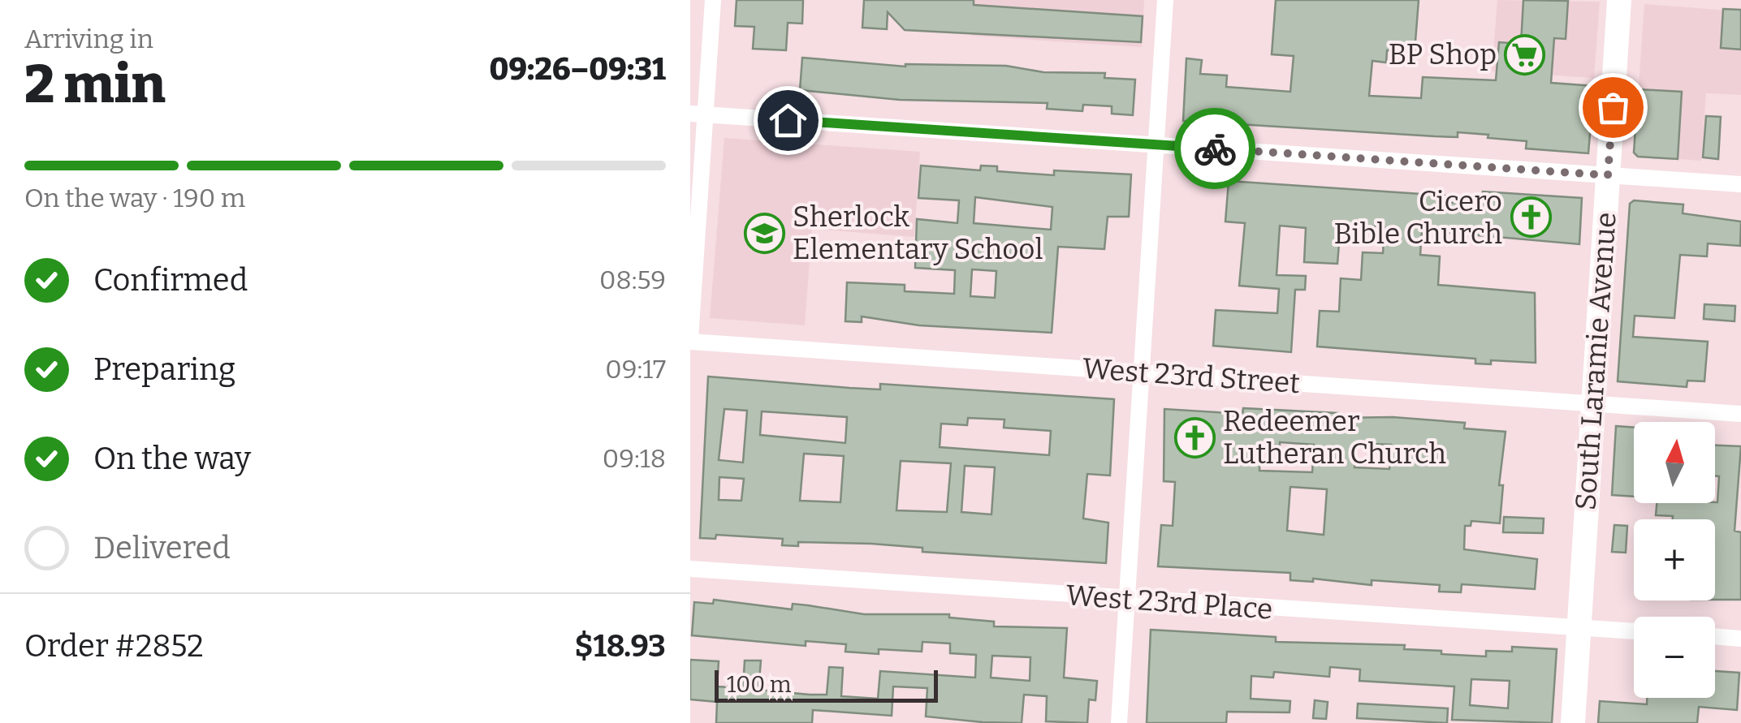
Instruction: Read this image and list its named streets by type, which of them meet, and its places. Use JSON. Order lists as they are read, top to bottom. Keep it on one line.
{"streets":{"main road":["South Laramie Avenue"],"street":["West 23rd Street","West 23rd Place"]},"crossings":[["South Laramie Avenue","West 23rd Street"],["South Laramie Avenue","West 23rd Place"]],"places":{"supermarket":["BP Shop"],"church":["Cicero Bible Church","Redeemer Lutheran Church"],"school or university":["Sherlock Elementary School"]},"scale_bar":"100 m","north":"top","page":{"heading":["2 min","Arriving in","09:26–09:31"],"panel":["Order #2852","$18.93"],"bar":"On the way · 190 m","list":[["Confirmed","08:59"],["Preparing","09:17"],["On the way","09:18"],"Delivered"],"map_buttons":["+","−"],"scale":"100 m"}}
